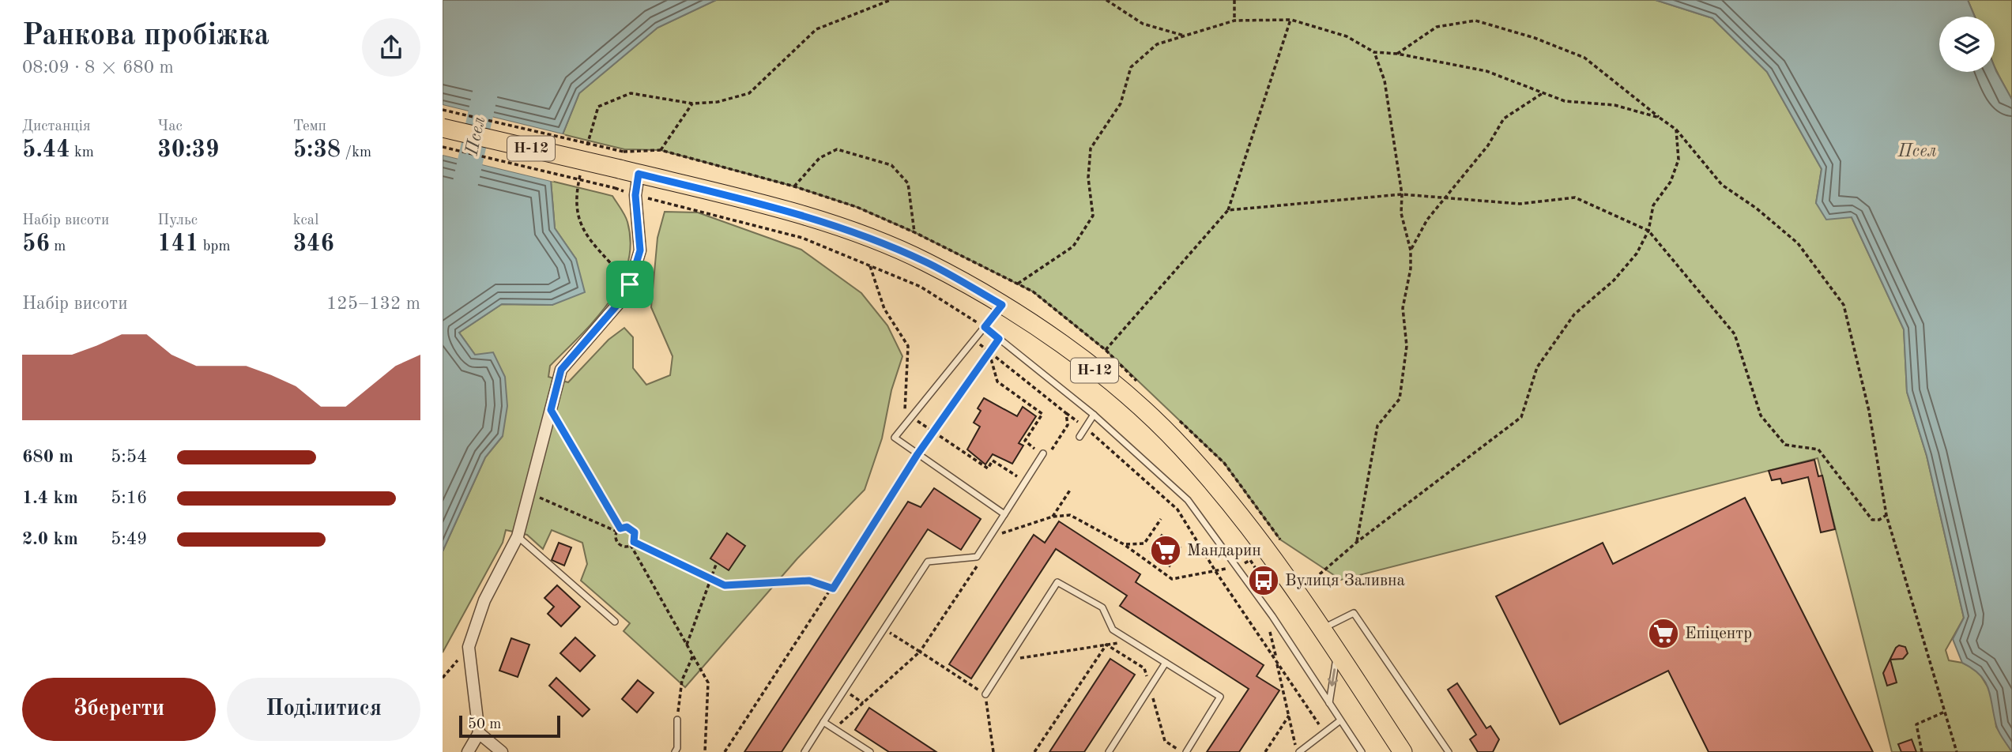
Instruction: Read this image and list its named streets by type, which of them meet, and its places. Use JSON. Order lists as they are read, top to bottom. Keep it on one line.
{"streets":{"main road":["Н-12"]},"water":["Псел"],"places":{"supermarket":["Мандарин","Епіцентр"],"bus stop":["Вулиця Заливна"]},"scale_bar":"50 m","page":{"heading":["Ранкова пробіжка","08:09 · 8 × 680 m"],"stats":[["Дистанція","5.44 km"],["Час","30:39"],["Темп","5:38 /km"],["Набір висоти","56 m"],["Пульс","141 bpm"],["kcal","346"]],"chart":["Набір висоти","125–132 m"],"list":[{"name":"680 m","note":"5:54"},{"name":"1.4 km","note":"5:16"},{"name":"2.0 km","note":"5:49"}],"buttons":["Зберегти","Поділитися"],"scale":"50 m"}}
